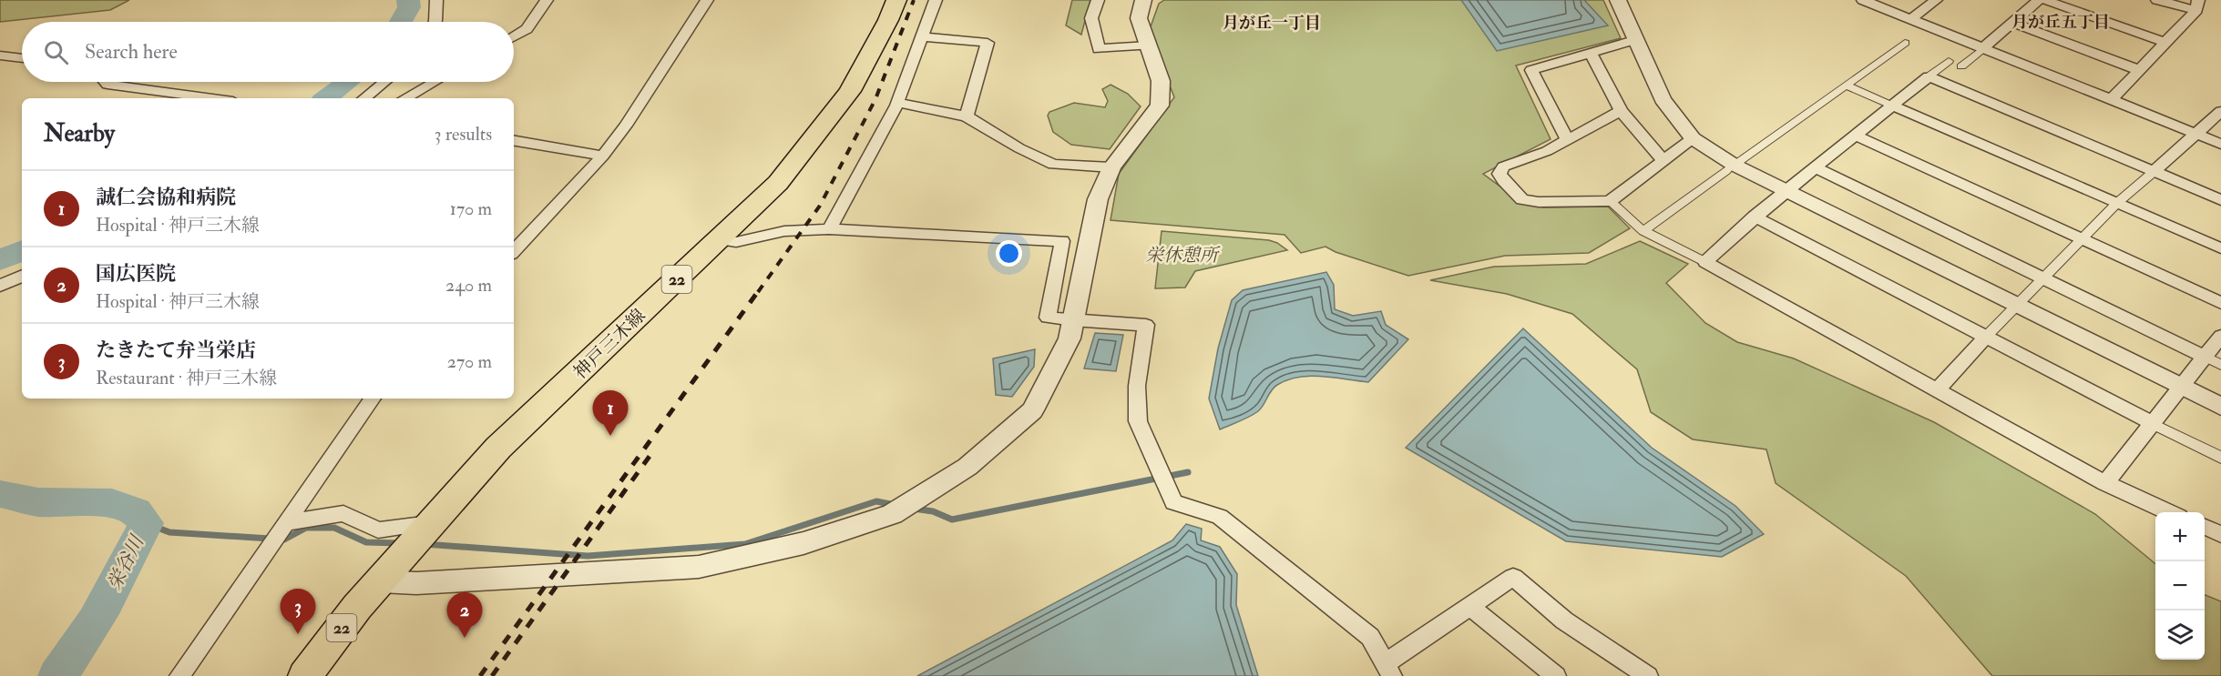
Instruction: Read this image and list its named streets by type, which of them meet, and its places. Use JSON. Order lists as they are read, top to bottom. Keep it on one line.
{"streets":{"main road":["22","神戸三木線"]},"districts":["月が丘五丁目","月が丘一丁目"],"water":["栄谷川"],"parks":["栄休憩所"],"page":{"search":"Search here","heading":["Nearby","3 results"],"list":[{"mark":"1","name":"誠仁会協和病院","note":"Hospital · 神戸三木線","value":"170 m"},{"mark":"2","name":"国広医院","note":"Hospital · 神戸三木線","value":"240 m"},{"mark":"3","name":"たきたて弁当栄店","note":"Restaurant · 神戸三木線","value":"270 m"}],"pins":["1","3","2"],"map_buttons":["+","−"]}}
